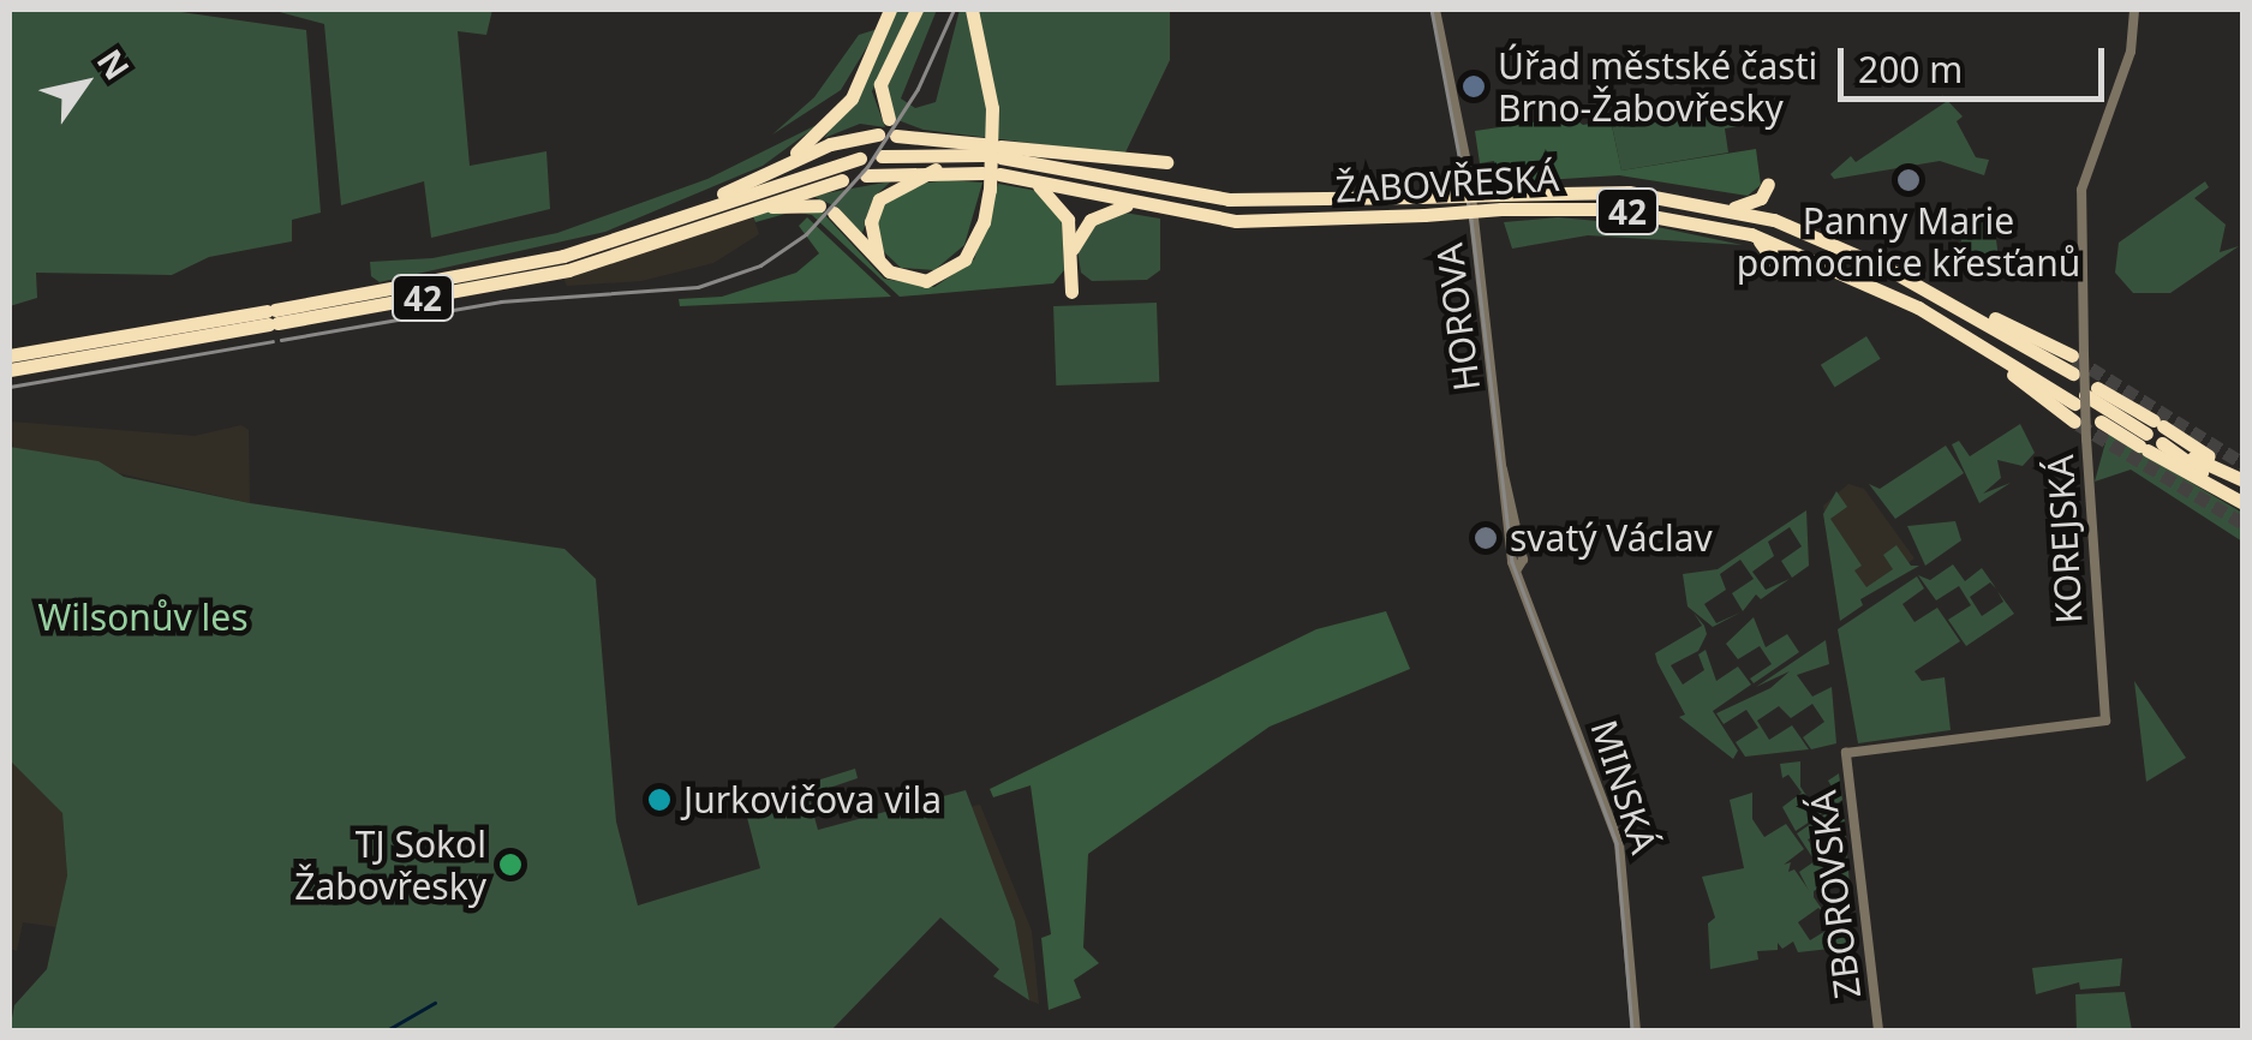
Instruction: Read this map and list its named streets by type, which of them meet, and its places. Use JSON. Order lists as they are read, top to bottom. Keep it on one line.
{"streets":{"highway":["ŽABOVŘESKÁ","42"],"street":["HOROVA","KOREJSKÁ","MINSKÁ","ZBOROVSKÁ"]},"crossings":[["ŽABOVŘESKÁ","42"],["ŽABOVŘESKÁ","KOREJSKÁ"],["42","KOREJSKÁ"],["HOROVA","MINSKÁ"],["KOREJSKÁ","ZBOROVSKÁ"]],"parks":["Wilsonův les"],"places":["Úřad městské časti Brno-Žabovřesky","Panny Marie pomocnice křesťanů","svatý Václav","Jurkovičova vila","TJ Sokol Žabovřesky"],"scale_bar":"200 m","north":"top right"}
